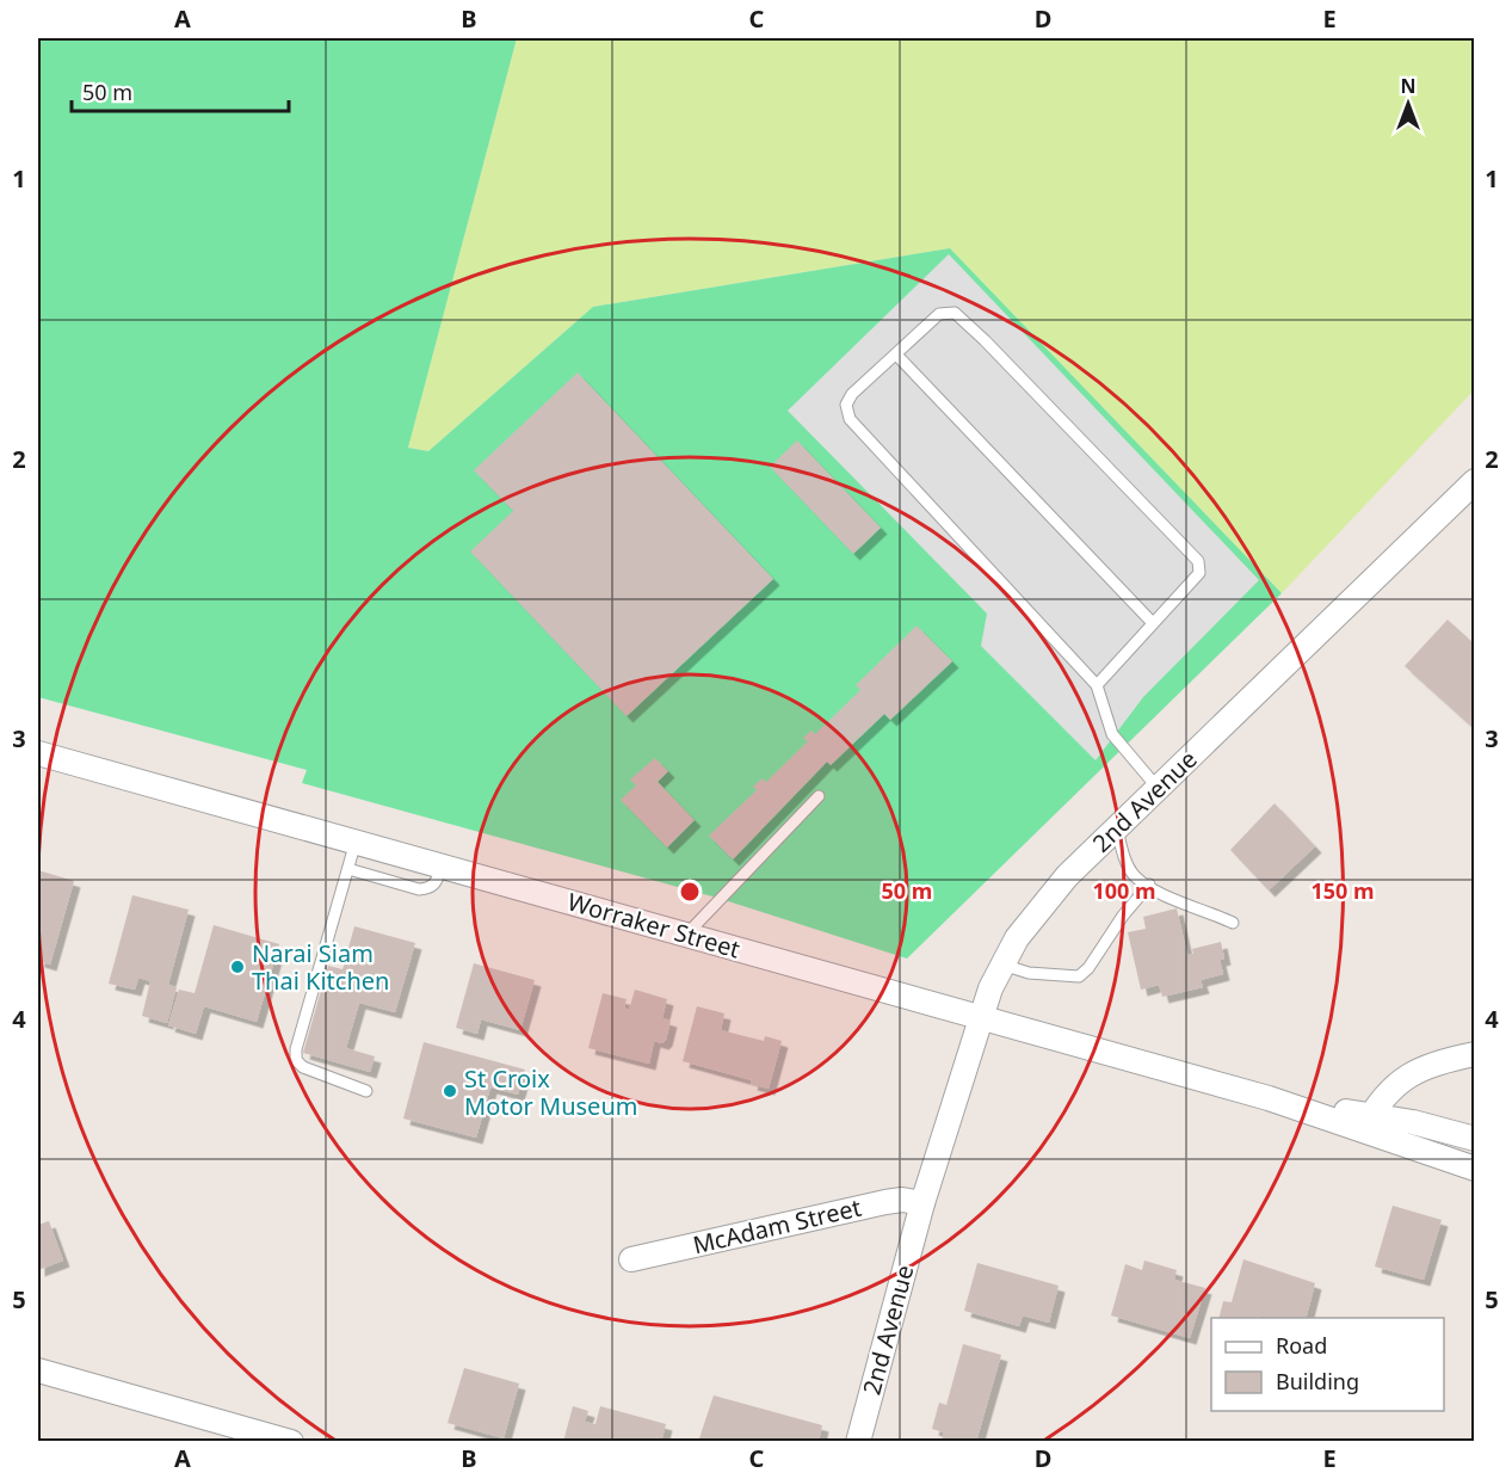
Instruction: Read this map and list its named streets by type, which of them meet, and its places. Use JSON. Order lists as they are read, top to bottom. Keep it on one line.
{"streets":{"street":["2nd Avenue","Worraker Street","McAdam Street"]},"crossings":[["2nd Avenue","Worraker Street"],["2nd Avenue","McAdam Street"]],"places":["Narai Siam Thai Kitchen","St Croix Motor Museum"],"legend":["Road","Building"],"scale_bar":"50 m","north":"top","grid":{"columns":["A","B","C","D","E"],"rows":["1","2","3","4","5"]},"rings":["50 m","100 m","150 m"]}
